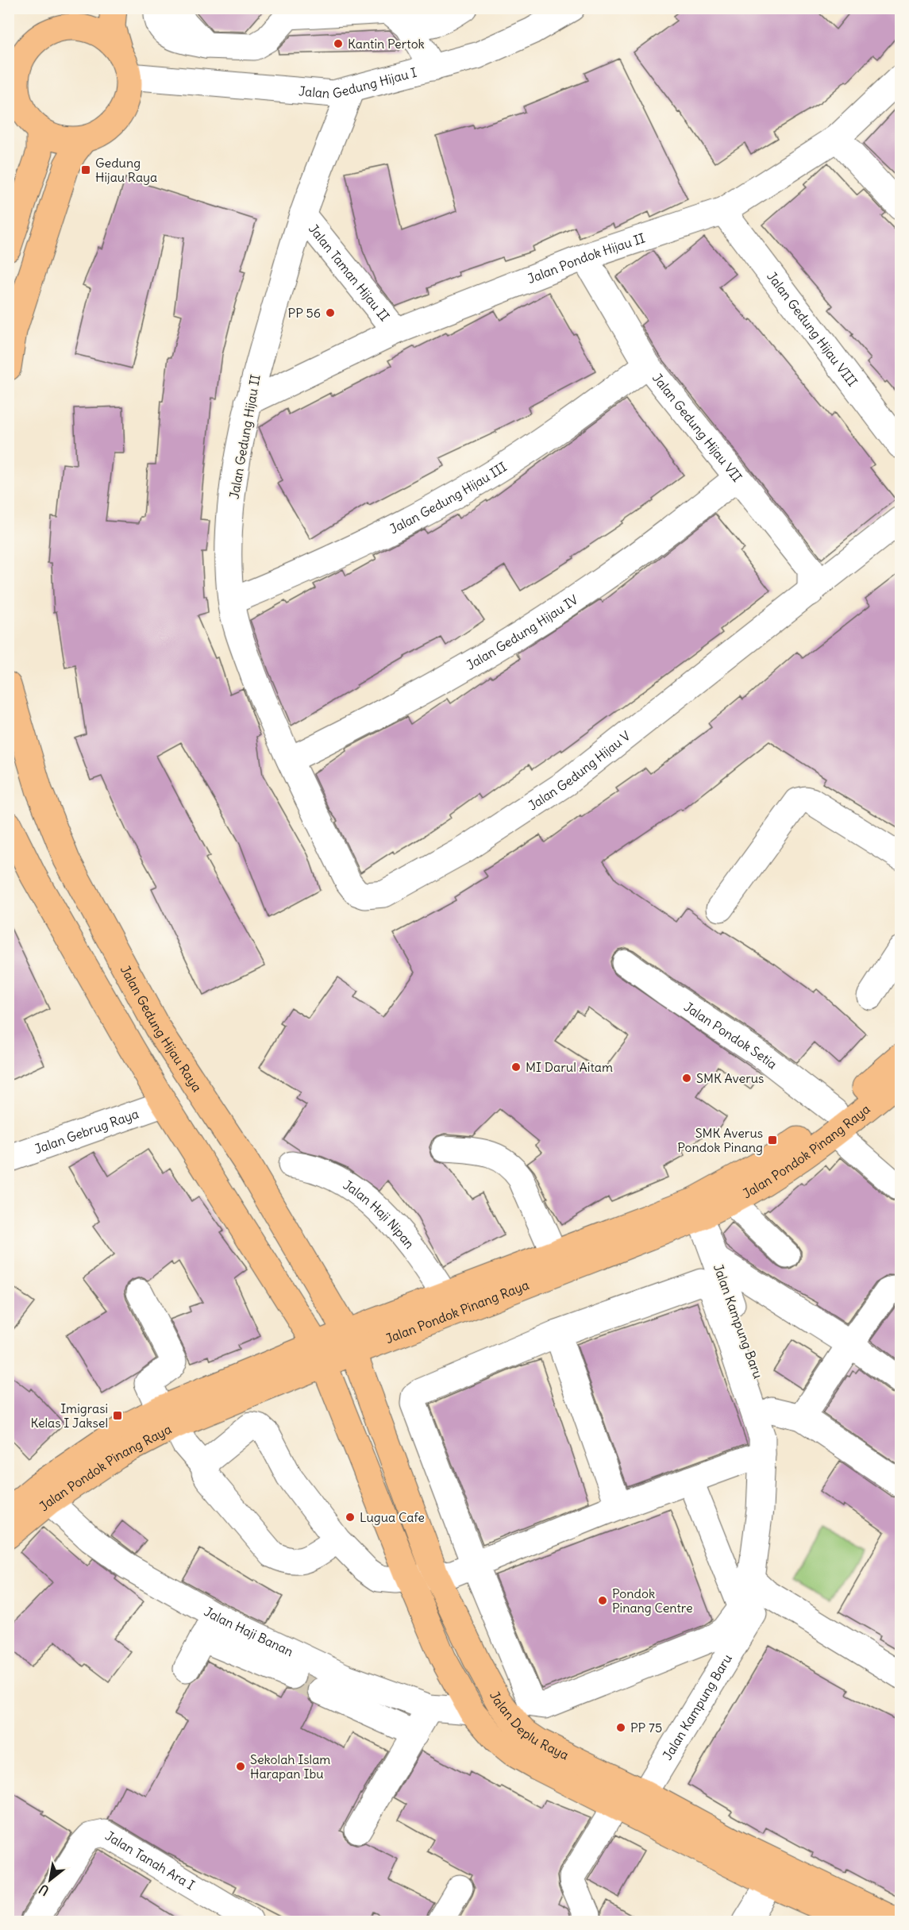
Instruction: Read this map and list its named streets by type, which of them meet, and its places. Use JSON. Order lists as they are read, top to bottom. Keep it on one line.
{"streets":{"main road":["Jalan Gedung Hijau Raya","Jalan Pondok Pinang Raya","Jalan Deplu Raya"],"street":["Jalan Gedung Hijau I","Jalan Pondok Hijau II","Jalan Taman Hijau II","Jalan Gedung Hijau VIII","Jalan Gedung Hijau VII","Jalan Gedung Hijau II","Jalan Gedung Hijau III","Jalan Gedung Hijau IV","Jalan Gedung Hijau V","Jalan Pondok Setia","Jalan Gebrug Raya","Jalan Haji Nipan","Jalan Kampung Baru","Jalan Haji Banan","Jalan Tanah Ara I"]},"crossings":[["Jalan Gedung Hijau I","Jalan Gedung Hijau II"],["Jalan Pondok Hijau II","Jalan Taman Hijau II"],["Jalan Pondok Hijau II","Jalan Gedung Hijau VIII"],["Jalan Pondok Hijau II","Jalan Gedung Hijau VII"],["Jalan Pondok Hijau II","Jalan Gedung Hijau II"],["Jalan Taman Hijau II","Jalan Gedung Hijau II"],["Jalan Gedung Hijau VII","Jalan Gedung Hijau III"],["Jalan Gedung Hijau VII","Jalan Gedung Hijau IV"],["Jalan Gedung Hijau VII","Jalan Gedung Hijau V"],["Jalan Gedung Hijau II","Jalan Gedung Hijau III"],["Jalan Gedung Hijau II","Jalan Gedung Hijau IV"],["Jalan Gedung Hijau II","Jalan Gedung Hijau V"],["Jalan Gedung Hijau IV","Jalan Gedung Hijau V"],["Jalan Gedung Hijau Raya","Jalan Pondok Pinang Raya"],["Jalan Gedung Hijau Raya","Jalan Deplu Raya"],["Jalan Pondok Setia","Jalan Pondok Pinang Raya"],["Jalan Pondok Pinang Raya","Jalan Haji Nipan"],["Jalan Pondok Pinang Raya","Jalan Kampung Baru"],["Jalan Pondok Pinang Raya","Jalan Haji Banan"],["Jalan Pondok Pinang Raya","Jalan Deplu Raya"],["Jalan Kampung Baru","Jalan Deplu Raya"],["Jalan Haji Banan","Jalan Deplu Raya"]],"places":{"other":["Kantin Pertok","PP 56","MI Darul Aitam","SMK Averus","Lugua Cafe","Pondok Pinang Centre","PP 75","Sekolah Islam Harapan Ibu"],"transit":["Gedung Hijau Raya","SMK Averus Pondok Pinang","Imigrasi Kelas I Jaksel"]},"north":"bottom left"}
